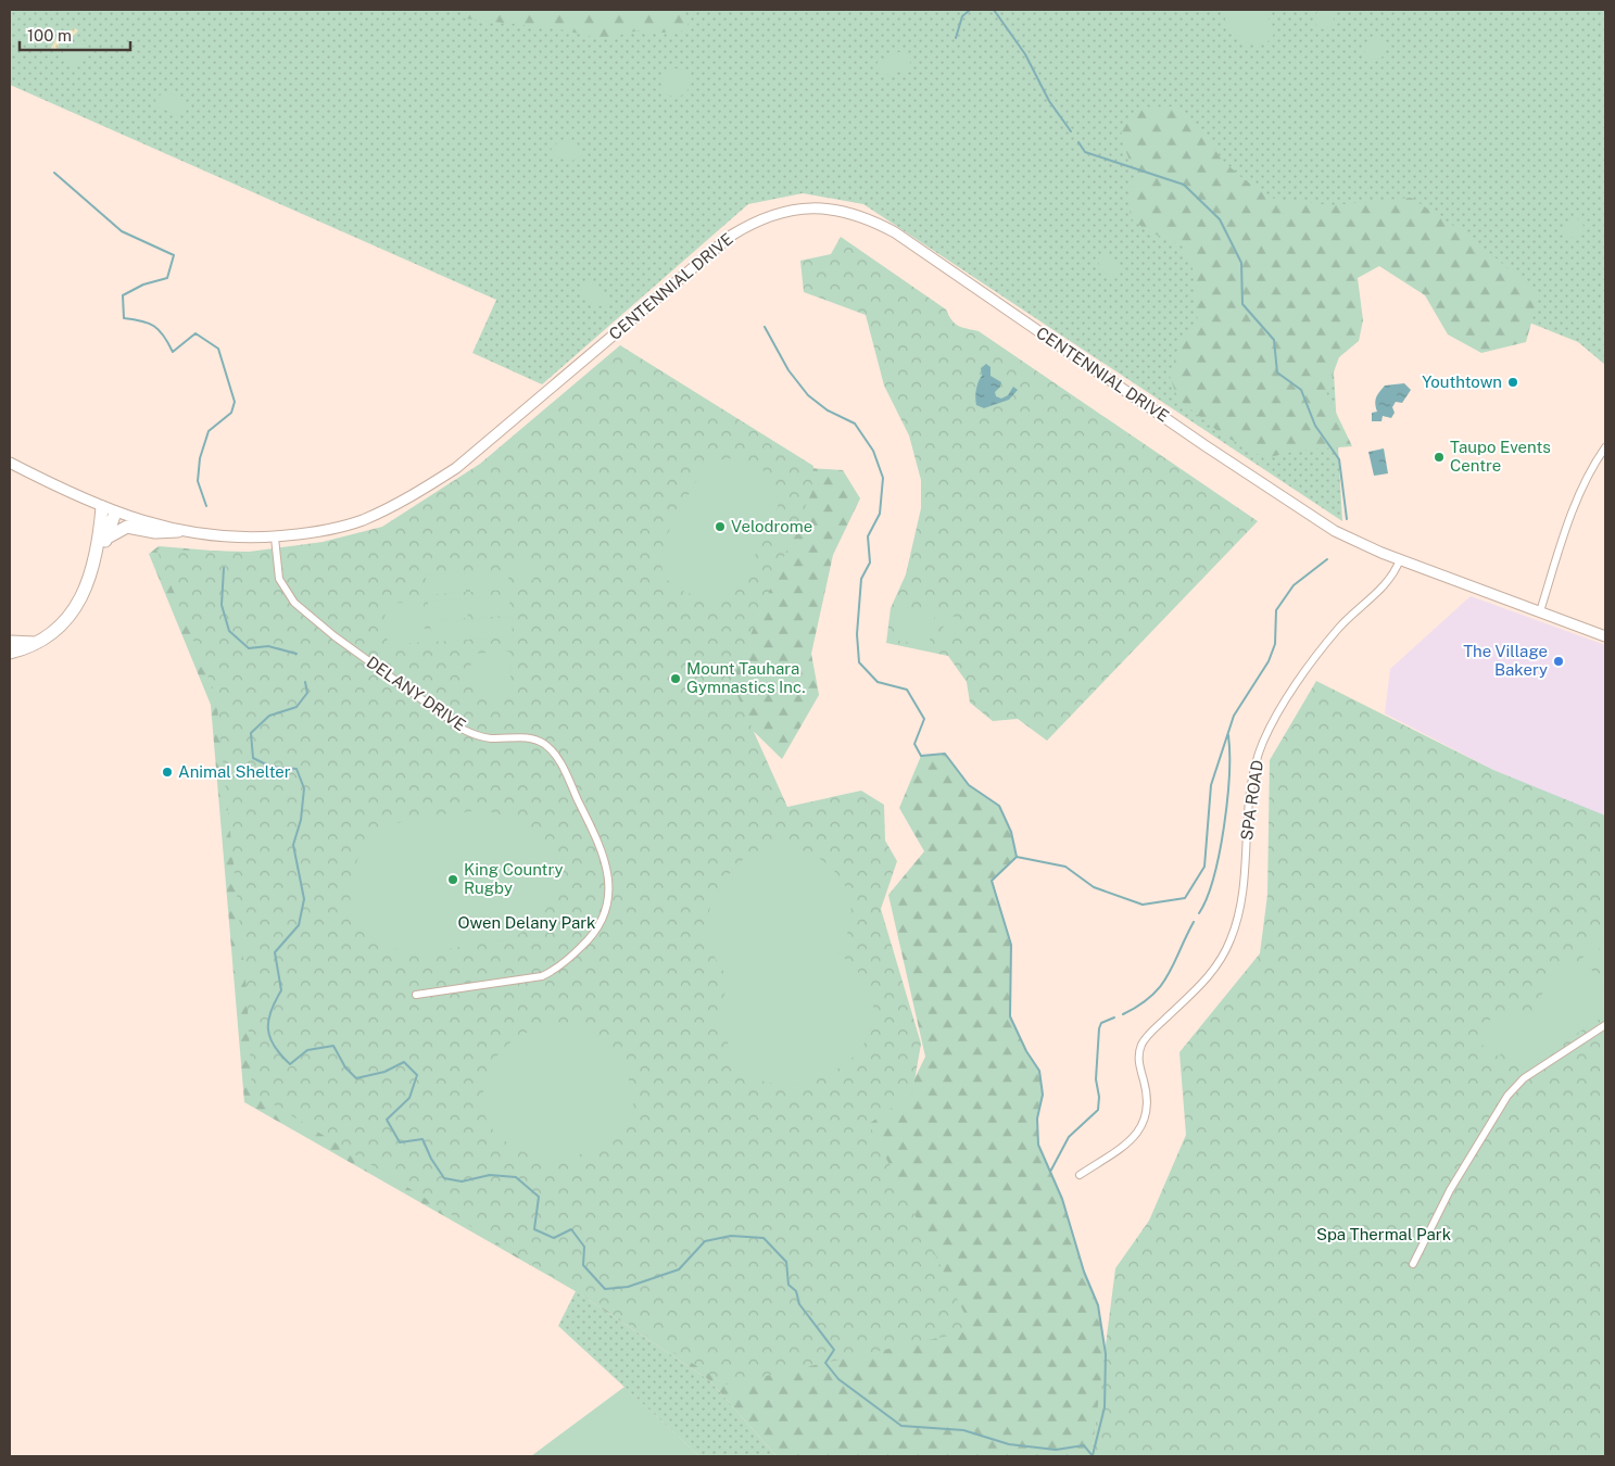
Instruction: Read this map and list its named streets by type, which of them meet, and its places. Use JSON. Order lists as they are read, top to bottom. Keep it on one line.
{"streets":{"main road":["CENTENNIAL DRIVE"],"street":["DELANY DRIVE","SPA ROAD"]},"crossings":[["CENTENNIAL DRIVE","DELANY DRIVE"],["CENTENNIAL DRIVE","SPA ROAD"]],"parks":["Owen Delany Park","Spa Thermal Park"],"places":["Youthtown","Taupo Events Centre","Velodrome","The Village Bakery","Mount Tauhara Gymnastics Inc.","Animal Shelter","King Country Rugby"],"scale_bar":"100 m"}
